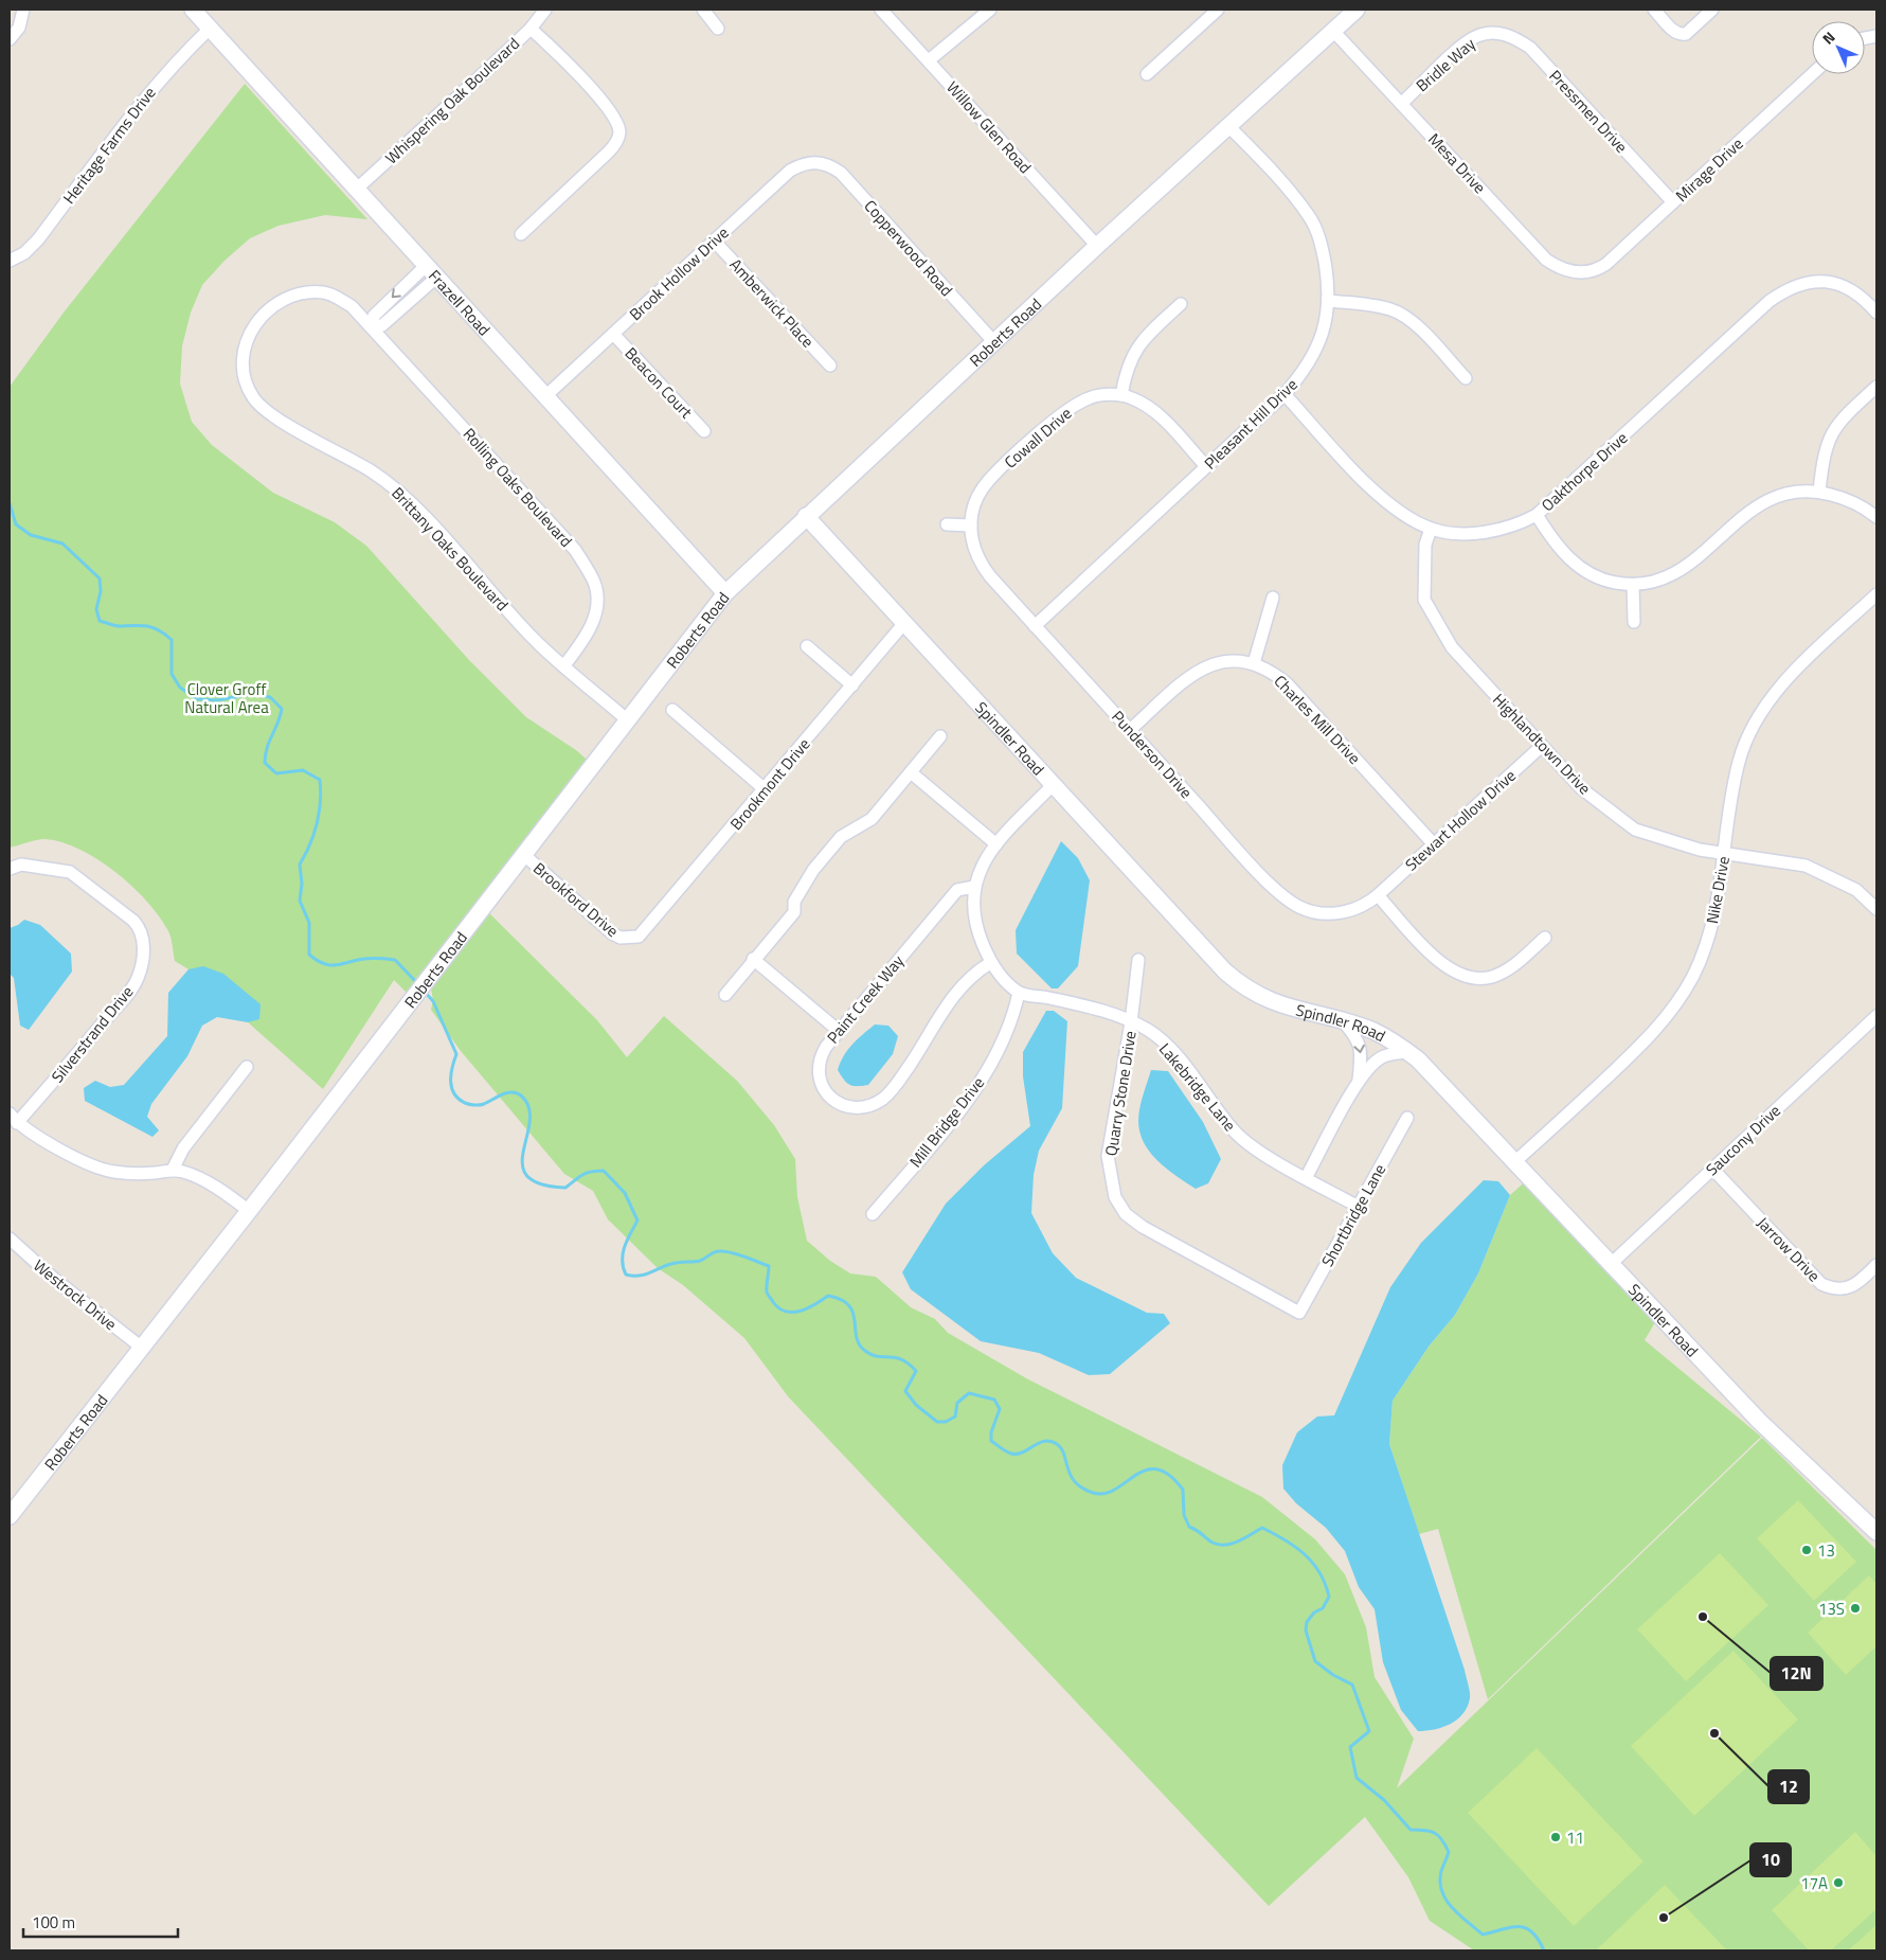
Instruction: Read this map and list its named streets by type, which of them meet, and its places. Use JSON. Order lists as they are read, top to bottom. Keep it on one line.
{"streets":{"street":["Bridle Way","Whispering Oak Boulevard","Pressmen Drive","Willow Glen Road","Heritage Farms Drive","Mesa Drive","Mirage Drive","Copperwood Road","Brook Hollow Drive","Frazell Road","Amberwick Place","Roberts Road","Beacon Court","Pleasant Hill Drive","Cowall Drive","Oakthorpe Drive","Rolling Oaks Boulevard","Brittany Oaks Boulevard","Charles Mill Drive","Spindler Road","Highlandtown Drive","Punderson Drive","Brookmont Drive","Stewart Hollow Drive","Nike Drive","Brookford Drive","Paint Creek Way","Silverstrand Drive","Lakebridge Lane","Quarry Stone Drive","Mill Bridge Drive","Saucony Drive","Shortbridge Lane","Jarrow Drive","Westrock Drive"]},"crossings":[["Bridle Way","Pressmen Drive"],["Bridle Way","Mesa Drive"],["Whispering Oak Boulevard","Frazell Road"],["Pressmen Drive","Mirage Drive"],["Willow Glen Road","Roberts Road"],["Heritage Farms Drive","Frazell Road"],["Mesa Drive","Mirage Drive"],["Mesa Drive","Roberts Road"],["Copperwood Road","Brook Hollow Drive"],["Copperwood Road","Roberts Road"],["Brook Hollow Drive","Frazell Road"],["Brook Hollow Drive","Amberwick Place"],["Brook Hollow Drive","Beacon Court"],["Frazell Road","Roberts Road"],["Roberts Road","Pleasant Hill Drive"],["Roberts Road","Brittany Oaks Boulevard"],["Roberts Road","Spindler Road"],["Roberts Road","Brookford Drive"],["Roberts Road","Westrock Drive"],["Pleasant Hill Drive","Cowall Drive"],["Pleasant Hill Drive","Oakthorpe Drive"],["Pleasant Hill Drive","Punderson Drive"],["Cowall Drive","Punderson Drive"],["Oakthorpe Drive","Highlandtown Drive"],["Rolling Oaks Boulevard","Brittany Oaks Boulevard"],["Charles Mill Drive","Punderson Drive"],["Charles Mill Drive","Stewart Hollow Drive"],["Spindler Road","Brookmont Drive"],["Spindler Road","Nike Drive"],["Spindler Road","Saucony Drive"],["Highlandtown Drive","Stewart Hollow Drive"],["Highlandtown Drive","Nike Drive"],["Punderson Drive","Stewart Hollow Drive"],["Brookmont Drive","Brookford Drive"],["Lakebridge Lane","Quarry Stone Drive"],["Lakebridge Lane","Mill Bridge Drive"],["Lakebridge Lane","Shortbridge Lane"],["Quarry Stone Drive","Shortbridge Lane"],["Saucony Drive","Jarrow Drive"]],"parks":["Clover Groff Natural Area"],"places":["13","13S","12N","12","11","17A","10"],"scale_bar":"100 m","north":"top left"}
